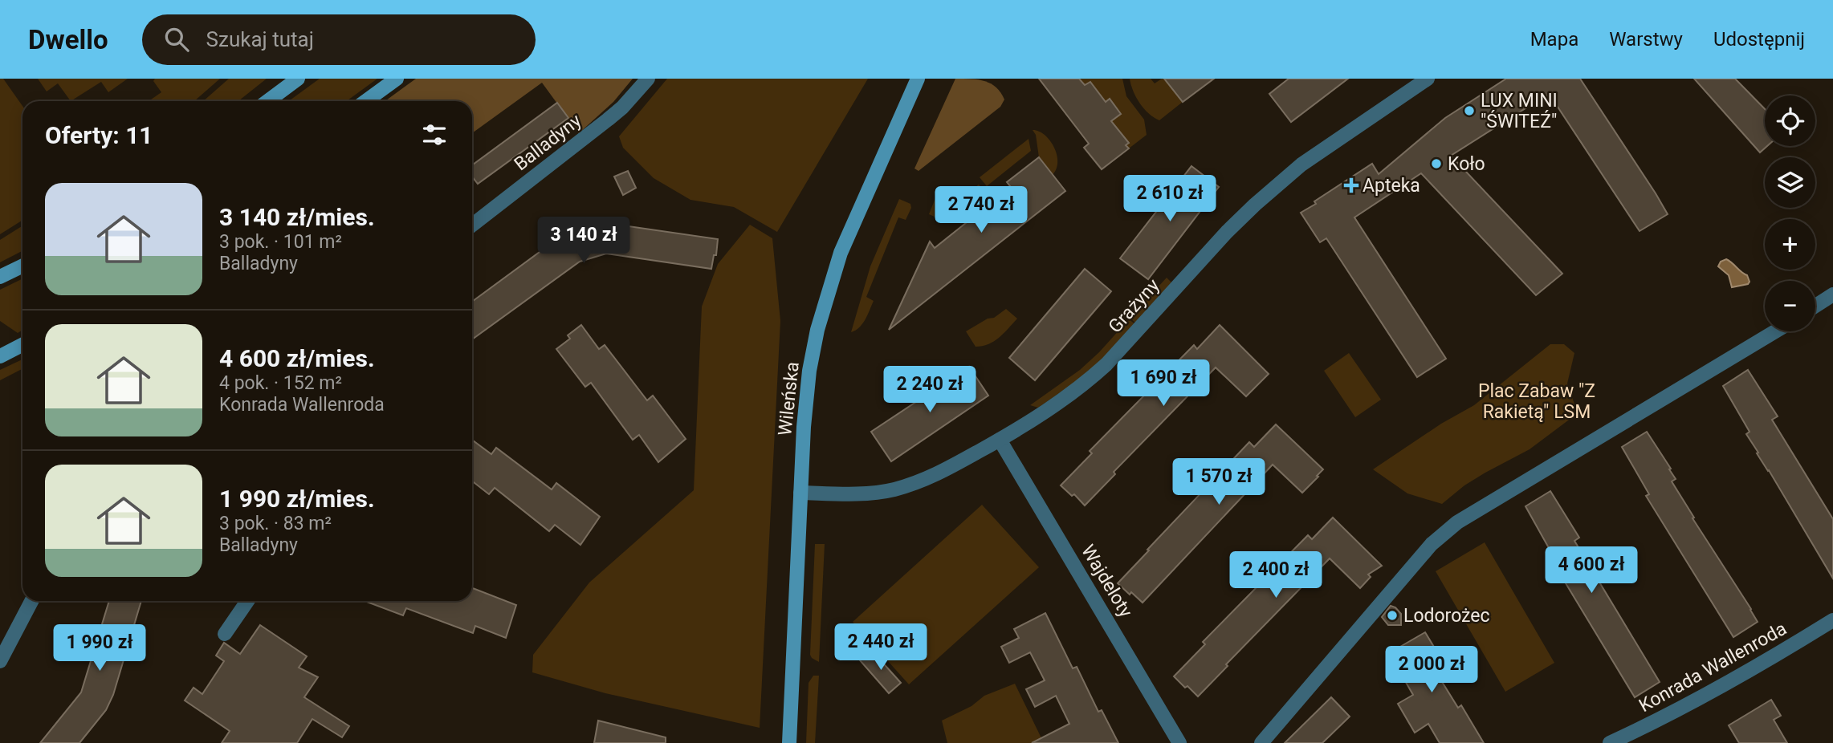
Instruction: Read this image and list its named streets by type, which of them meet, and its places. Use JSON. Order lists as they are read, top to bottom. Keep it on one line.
{"streets":{"street":["Balladyny","Grażyny","Wileńska","Wajdeloty","Konrada Wallenroda"]},"crossings":[["Grażyny","Wileńska"],["Grażyny","Wajdeloty"]],"parks":["Plac Zabaw \"Z Rakietą\" LSM"],"places":{"other":["LUX MINI \"ŚWITEŹ\"","Koło","Lodorożec"],"health":["Apteka"]},"page":{"header":"Dwello","search":"Szukaj tutaj","nav":["Mapa","Warstwy","Udostępnij"],"map_buttons":["+","−"],"heading":"Oferty: 11","list":[{"name":"3 140 zł/mies.","note":"3 pok. · 101 m² · Balladyny"},{"name":"4 600 zł/mies.","note":"4 pok. · 152 m² · Konrada Wallenroda"},{"name":"1 990 zł/mies.","note":"3 pok. · 83 m² · Balladyny"}],"price":["2 610 zł","2 740 zł","3 140 zł","1 690 zł","2 240 zł","1 570 zł","4 600 zł","2 400 zł","2 440 zł","1 990 zł","2 000 zł"]}}
